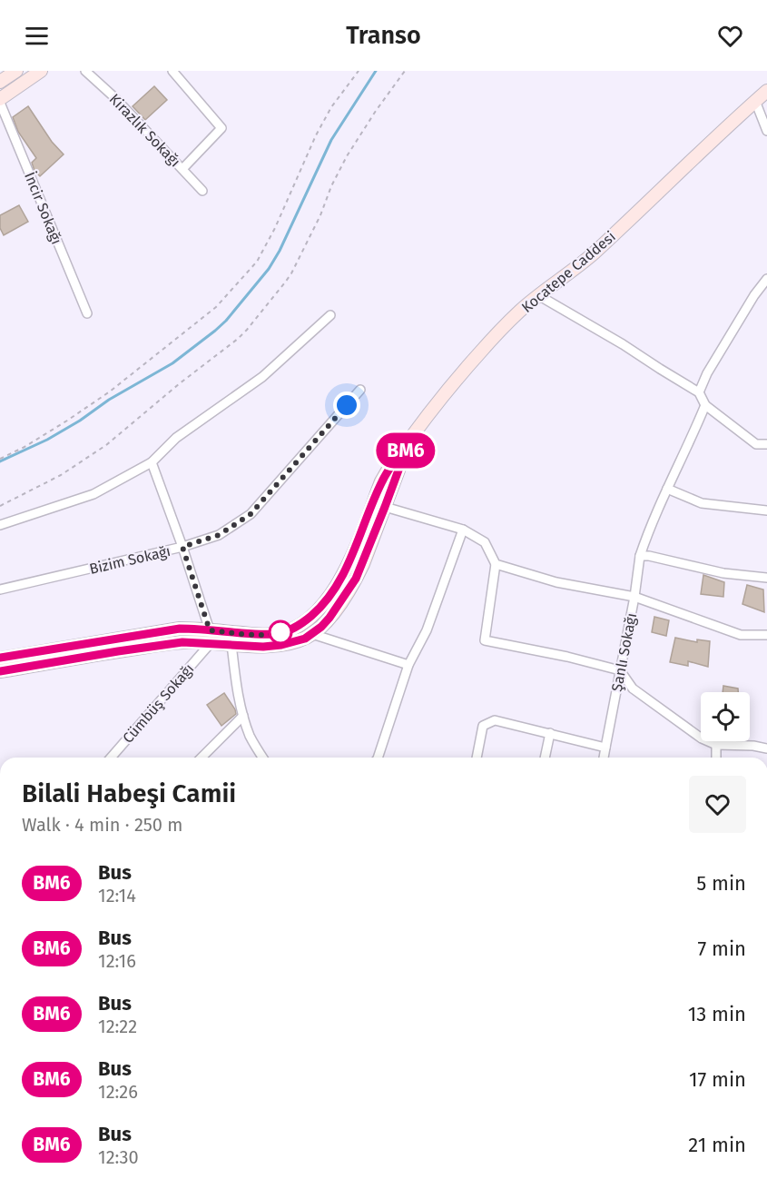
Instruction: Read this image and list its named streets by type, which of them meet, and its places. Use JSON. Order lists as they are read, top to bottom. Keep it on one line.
{"streets":{"main road":["Kocatepe Caddesi"],"street":["Kirazlık Sokağı","İncir Sokağı","Bizim Sokağı","Şanlı Sokağı","Cümbüş Sokağı"]},"crossings":[["Kocatepe Caddesi","Cümbüş Sokağı"]],"lines":["bus line BM6"],"page":{"header":"Transo","on_map":"BM6","heading":["Bilali Habeşi Camii","Walk · 4 min · 250 m"],"list":[{"mark":"BM6","name":"Bus","note":"12:14","value":"5 min"},{"mark":"BM6","name":"Bus","note":"12:16","value":"7 min"},{"mark":"BM6","name":"Bus","note":"12:22","value":"13 min"},{"mark":"BM6","name":"Bus","note":"12:26","value":"17 min"},{"mark":"BM6","name":"Bus","note":"12:30","value":"21 min"}]}}
